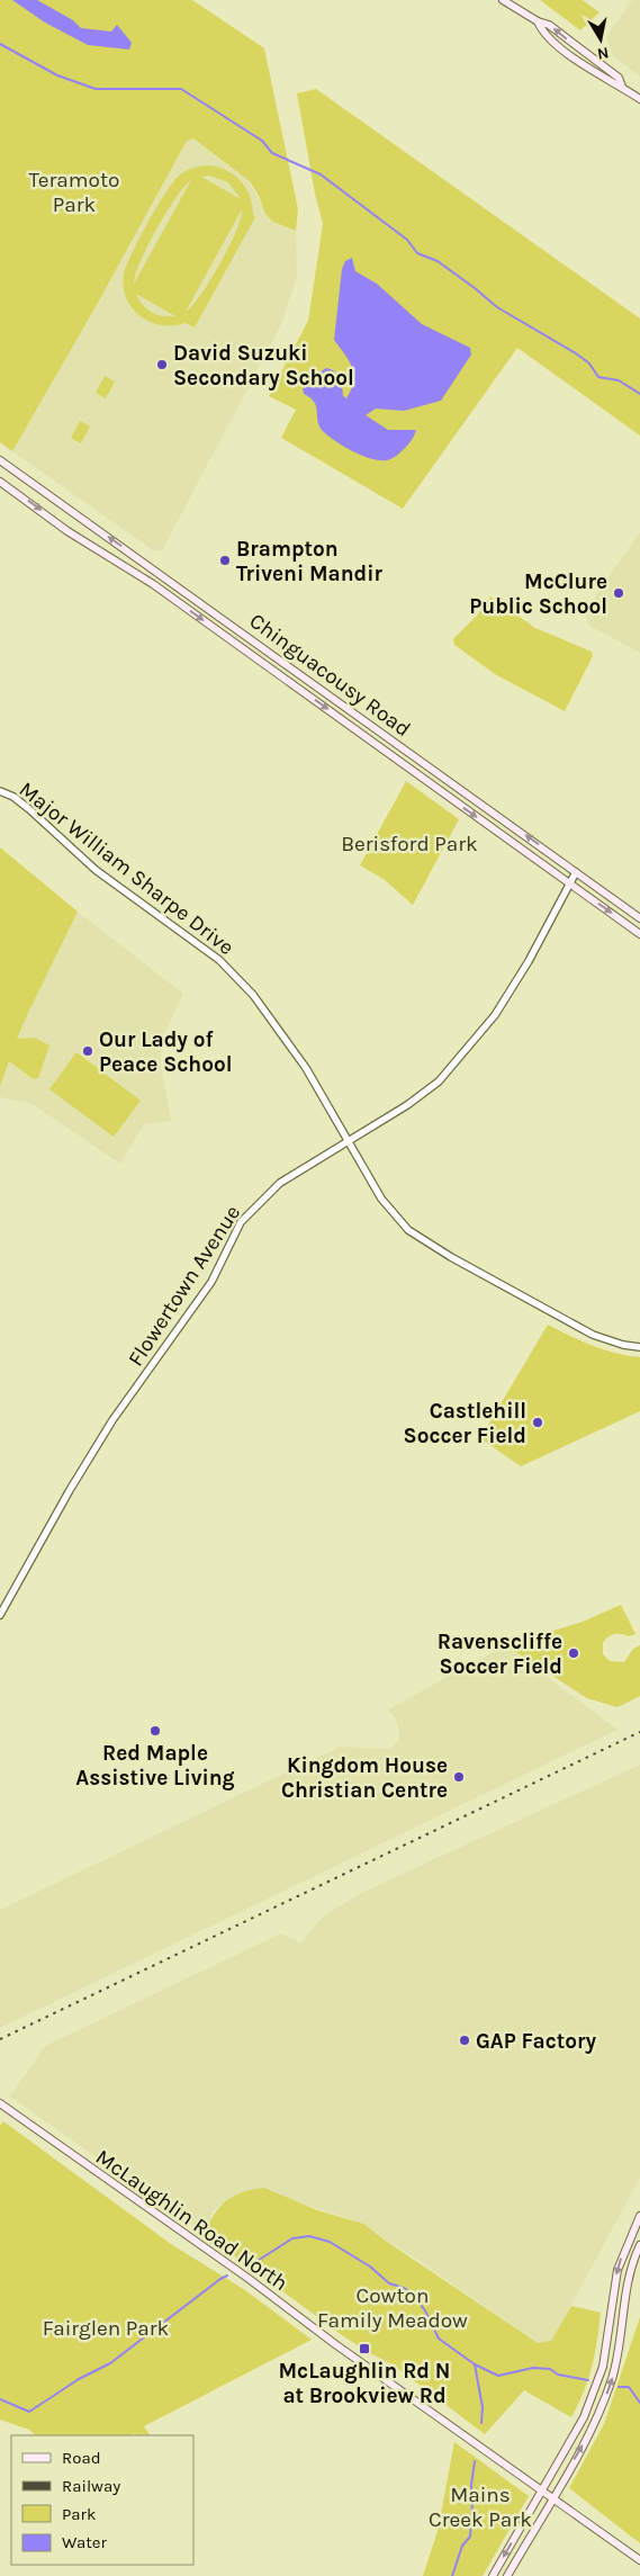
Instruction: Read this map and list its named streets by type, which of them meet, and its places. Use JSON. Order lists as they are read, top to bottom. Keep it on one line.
{"streets":{"main road":["Chinguacousy Road","McLaughlin Road North"],"street":["Major William Sharpe Drive","Flowertown Avenue"]},"crossings":[["Chinguacousy Road","Flowertown Avenue"],["Major William Sharpe Drive","Flowertown Avenue"]],"parks":["Teramoto Park","Berisford Park","Cowton Family Meadow","Fairglen Park","Mains Creek Park"],"places":{"other":["David Suzuki Secondary School","Brampton Triveni Mandir","McClure Public School","Our Lady of Peace School","Castlehill Soccer Field","Ravenscliffe Soccer Field","Red Maple Assistive Living","Kingdom House Christian Centre","GAP Factory"],"transit":["McLaughlin Rd N at Brookview Rd"]},"legend":["Road","Railway","Park","Water"],"north":"bottom"}
